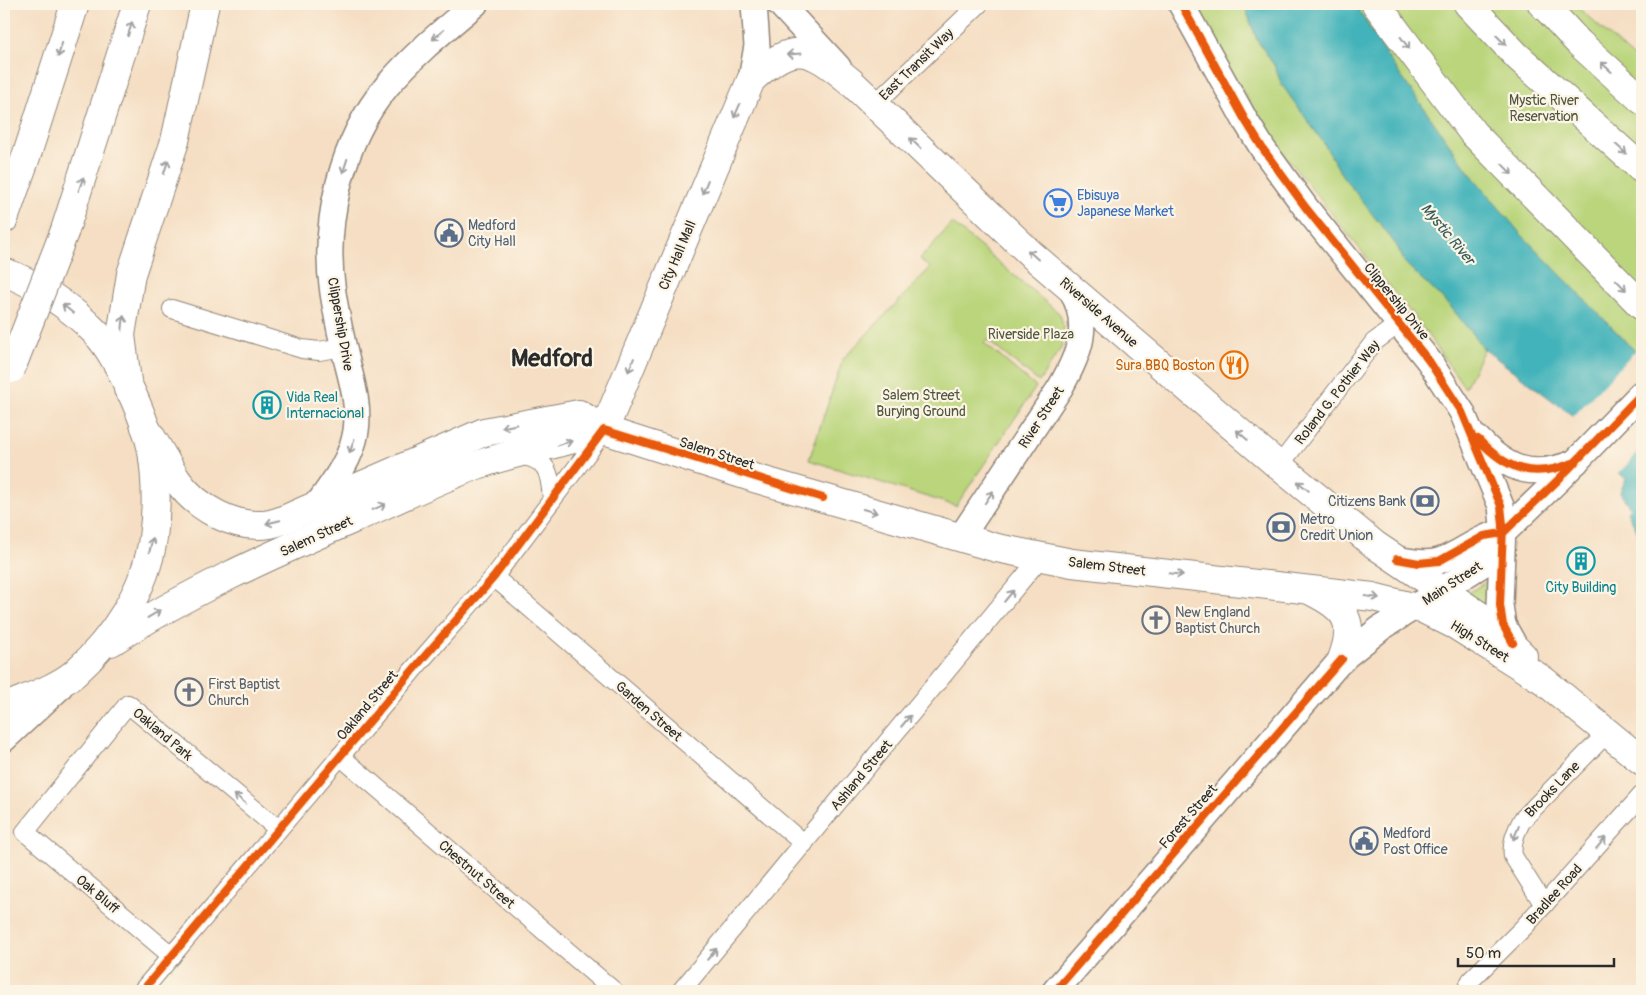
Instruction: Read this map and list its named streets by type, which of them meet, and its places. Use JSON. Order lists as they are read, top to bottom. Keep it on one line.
{"streets":{"main road":["City Hall Mall","Clippership Drive","Riverside Avenue","River Street","Salem Street","Main Street","High Street","Forest Street"],"street":["East Transit Way","Roland G. Pothier Way","Oakland Street","Garden Street","Oakland Park","Ashland Street","Brooks Lane","Chestnut Street","Oak Bluff","Bradlee Road"]},"crossings":[["East Transit Way","Riverside Avenue"],["City Hall Mall","Riverside Avenue"],["City Hall Mall","Salem Street"],["City Hall Mall","Oakland Street"],["Clippership Drive","Roland G. Pothier Way"],["Clippership Drive","Salem Street"],["Clippership Drive","Main Street"],["Clippership Drive","High Street"],["Riverside Avenue","Roland G. Pothier Way"],["Riverside Avenue","River Street"],["Riverside Avenue","Main Street"],["Riverside Avenue","High Street"],["River Street","Salem Street"],["Salem Street","Main Street"],["Salem Street","High Street"],["Salem Street","Oakland Street"],["Salem Street","Ashland Street"],["Salem Street","Forest Street"],["Main Street","High Street"],["Main Street","Forest Street"],["High Street","Brooks Lane"],["High Street","Forest Street"],["Oakland Street","Garden Street"],["Oakland Street","Oakland Park"],["Oakland Street","Chestnut Street"],["Oakland Street","Oak Bluff"],["Garden Street","Ashland Street"],["Oakland Park","Oak Bluff"],["Brooks Lane","Bradlee Road"]],"one_way":["City Hall Mall","Riverside Avenue","River Street","Ashland Street","Brooks Lane","Bradlee Road"],"districts":["Medford"],"water":["Mystic River"],"parks":["Mystic River Reservation","Riverside Plaza","Salem Street Burying Ground"],"places":{"supermarket":["Ebisuya Japanese Market"],"public building":["Medford City Hall","Medford Post Office"],"restaurant":["Sura BBQ Boston"],"building":["Vida Real Internacional","City Building"],"bank":["Citizens Bank","Metro Credit Union"],"church":["New England Baptist Church","First Baptist Church"]},"scale_bar":"50 m"}
